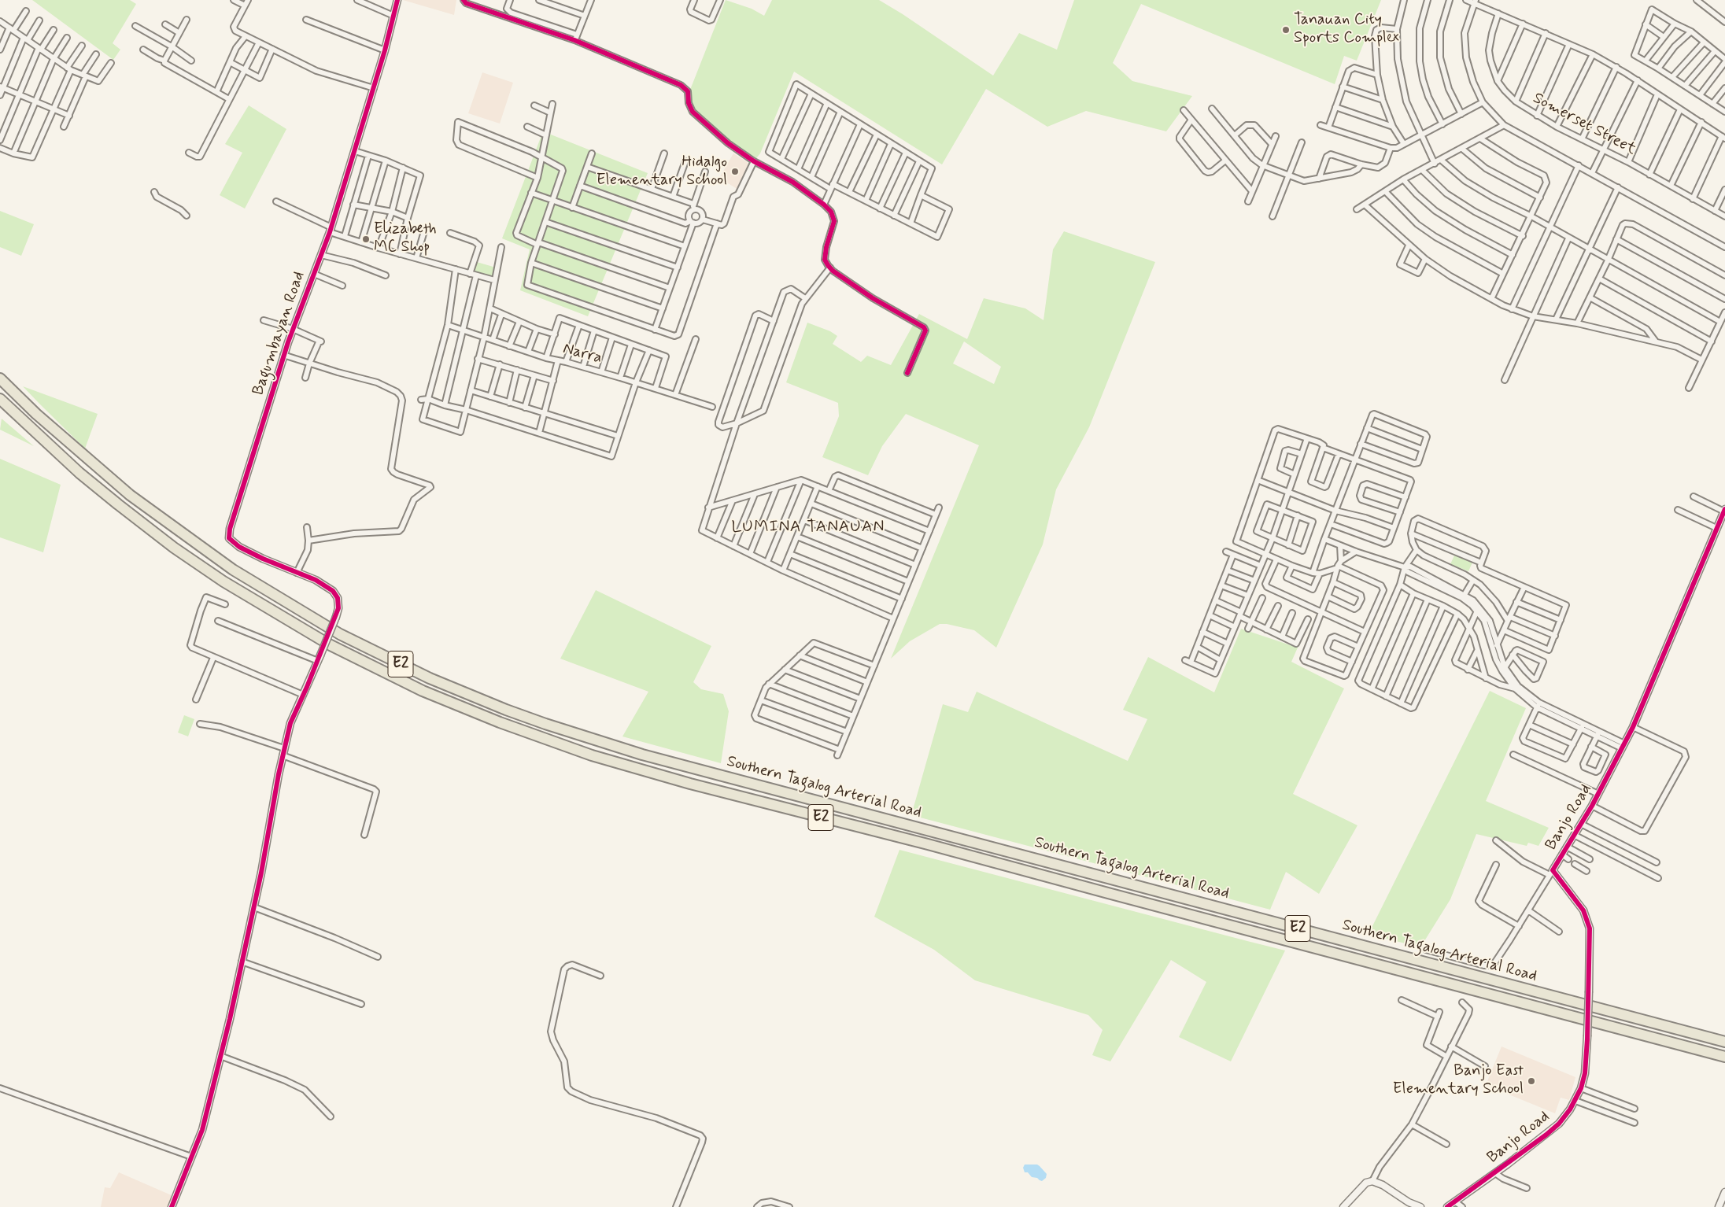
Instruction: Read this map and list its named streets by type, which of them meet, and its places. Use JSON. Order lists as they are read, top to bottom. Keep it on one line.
{"streets":{"highway":["E2","Southern Tagalog Arterial Road"],"street":["Somerset Street","Bagumbayan Road","Narra","Banjo Road"]},"districts":["LUMINA TANAUAN"],"places":["Tanauan City Sports Complex","Hidalgo Elementary School","Elizabeth MC Shop","Banjo East Elementary School"]}
